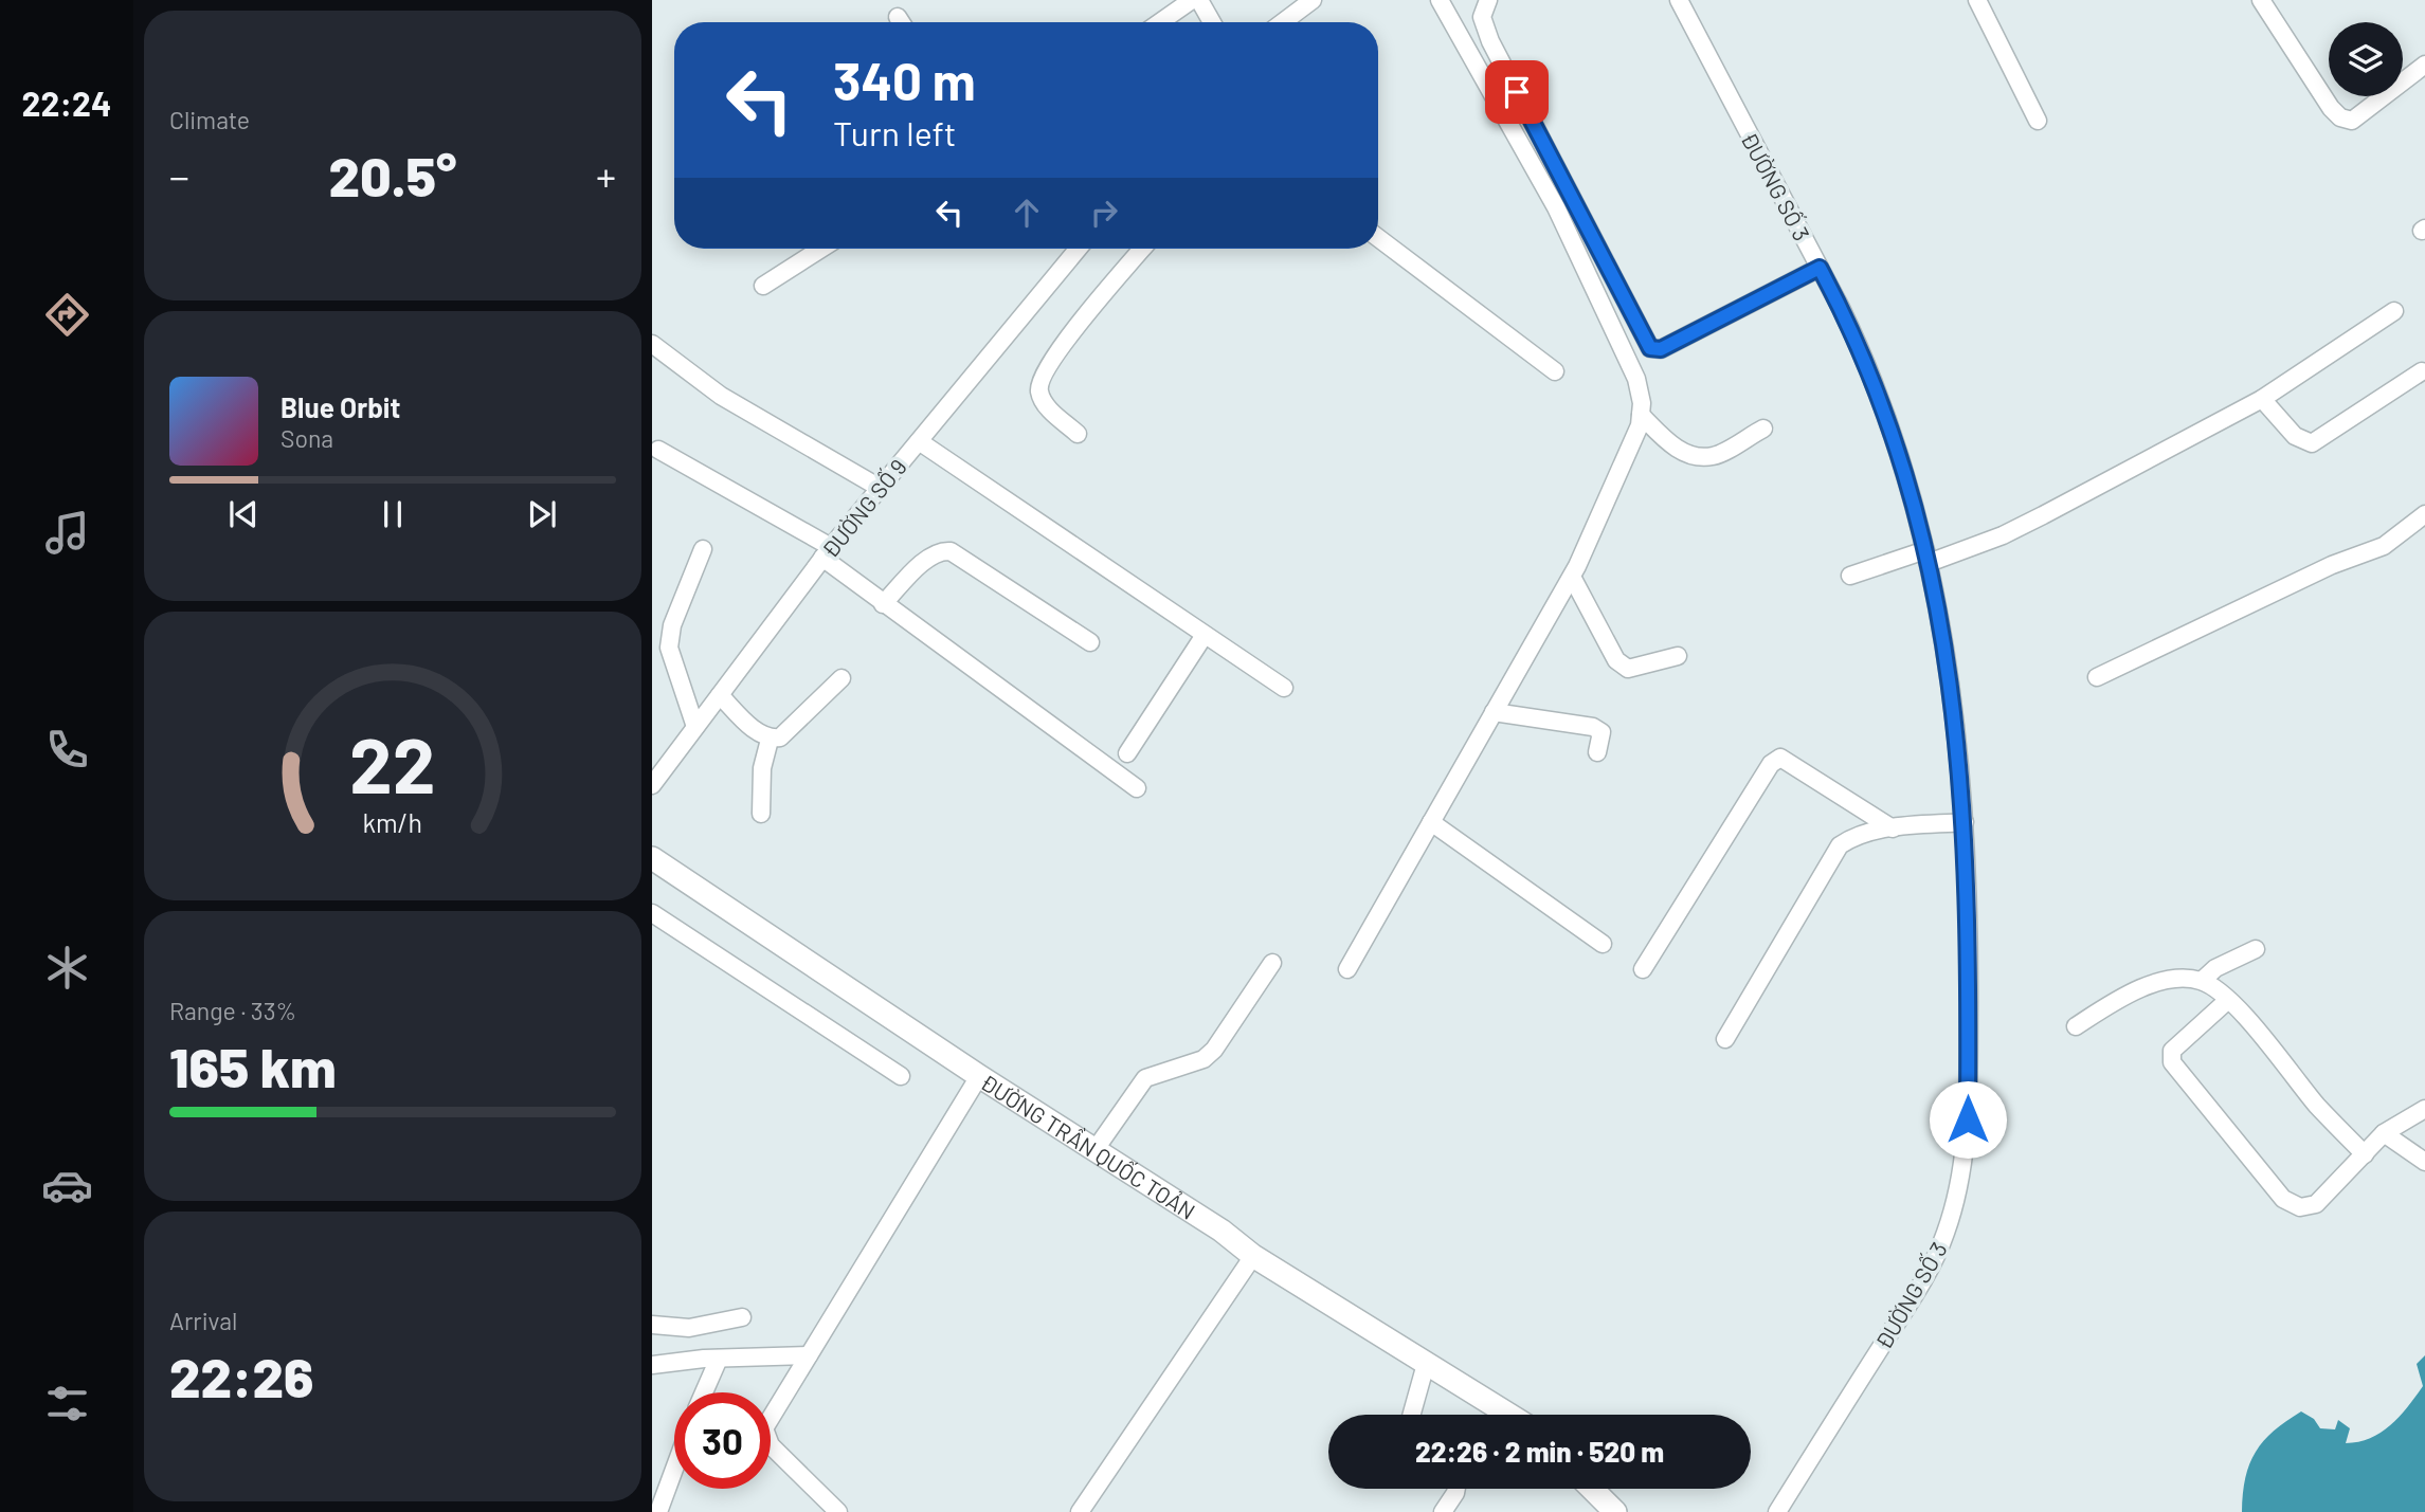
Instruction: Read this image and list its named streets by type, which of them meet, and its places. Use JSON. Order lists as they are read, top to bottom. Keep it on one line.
{"streets":{"main road":["ĐƯỜNG TRẦN QUỐC TOẢN"],"street":["ĐƯỜNG SỐ 3","ĐƯỜNG SỐ 9"]},"page":{"tabs":"22:24","tile":["Climate",["Range · 33%","165 km"],["Arrival","22:26"]],"turn":["340 m","Turn left"],"heat":["−","20.5°","+"],"song":["Blue Orbit","Sona"],"limit":"30","trip":"22:26 · 2 min · 520 m","gauge":["22","km/h"]}}
